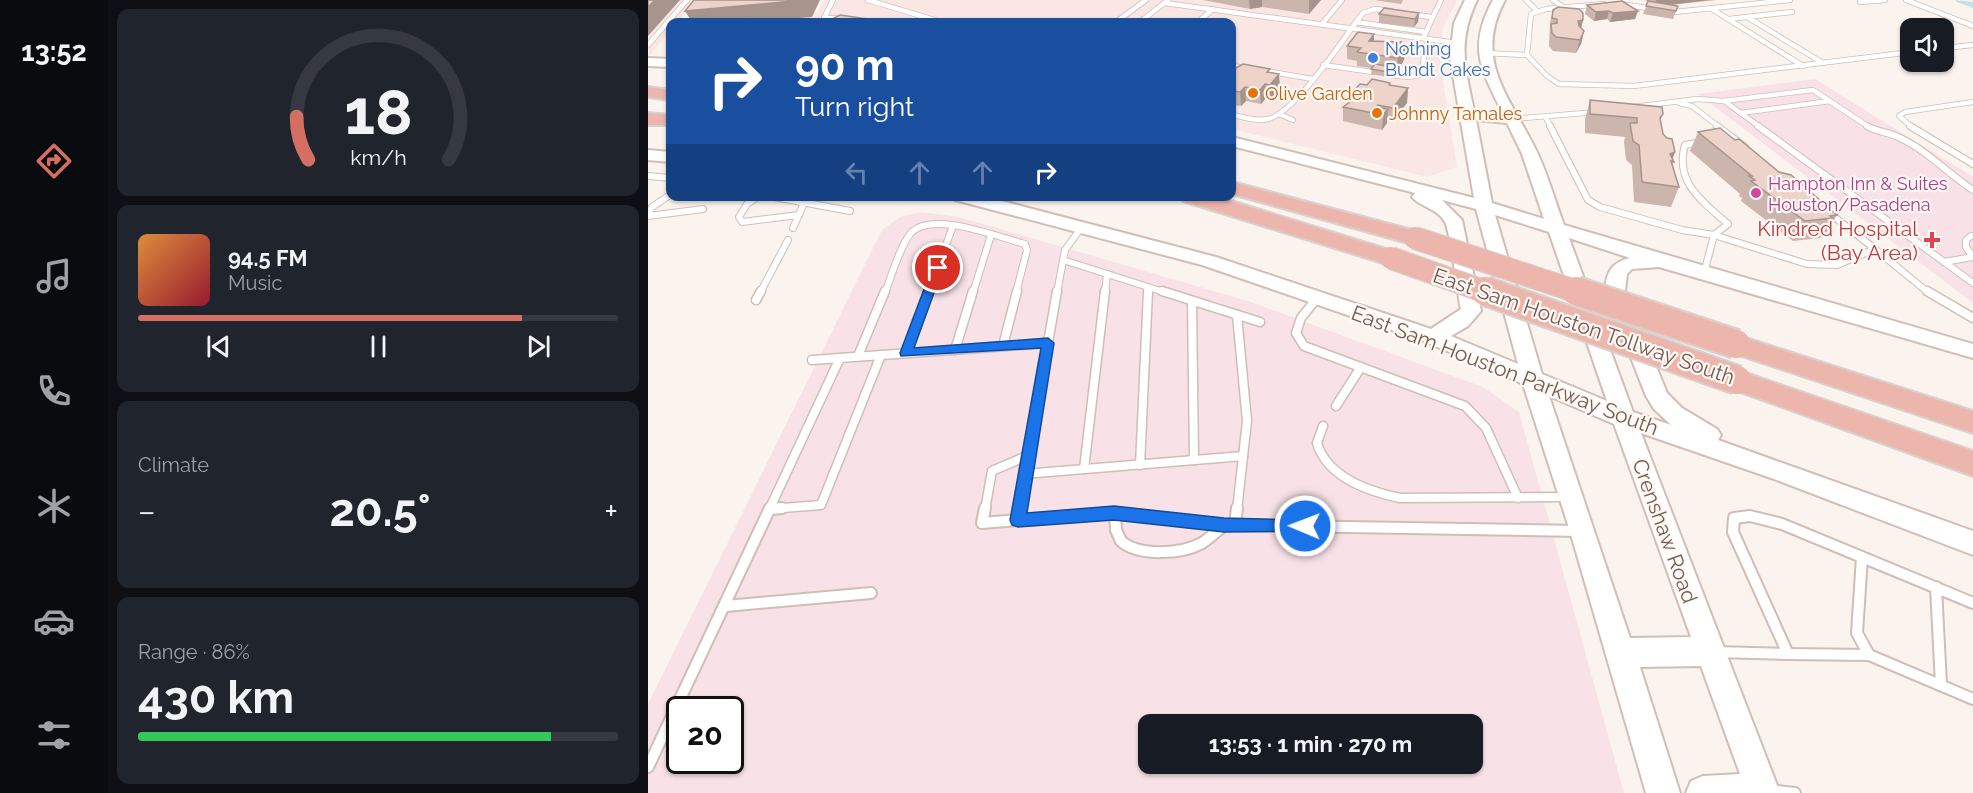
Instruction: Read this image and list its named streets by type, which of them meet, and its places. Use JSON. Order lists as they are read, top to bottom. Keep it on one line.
{"streets":{"highway":["East Sam Houston Tollway South"],"main road":["East Sam Houston Parkway South","Crenshaw Road"]},"crossings":[["East Sam Houston Parkway South","Crenshaw Road"]],"places":{"other":["Nothing Bundt Cakes","Olive Garden","Johnny Tamales","Hampton Inn & Suites Houston/Pasadena"],"health":["Kindred Hospital (Bay Area)"]},"page":{"tabs":"13:52","turn":["90 m","Turn right"],"song":["94.5 FM","Music"],"tile":["Climate",["Range · 86%","430 km"]],"heat":["−","20.5°","+"],"limit":"20","trip":"13:53 · 1 min · 270 m","gauge":["18","km/h"]}}
